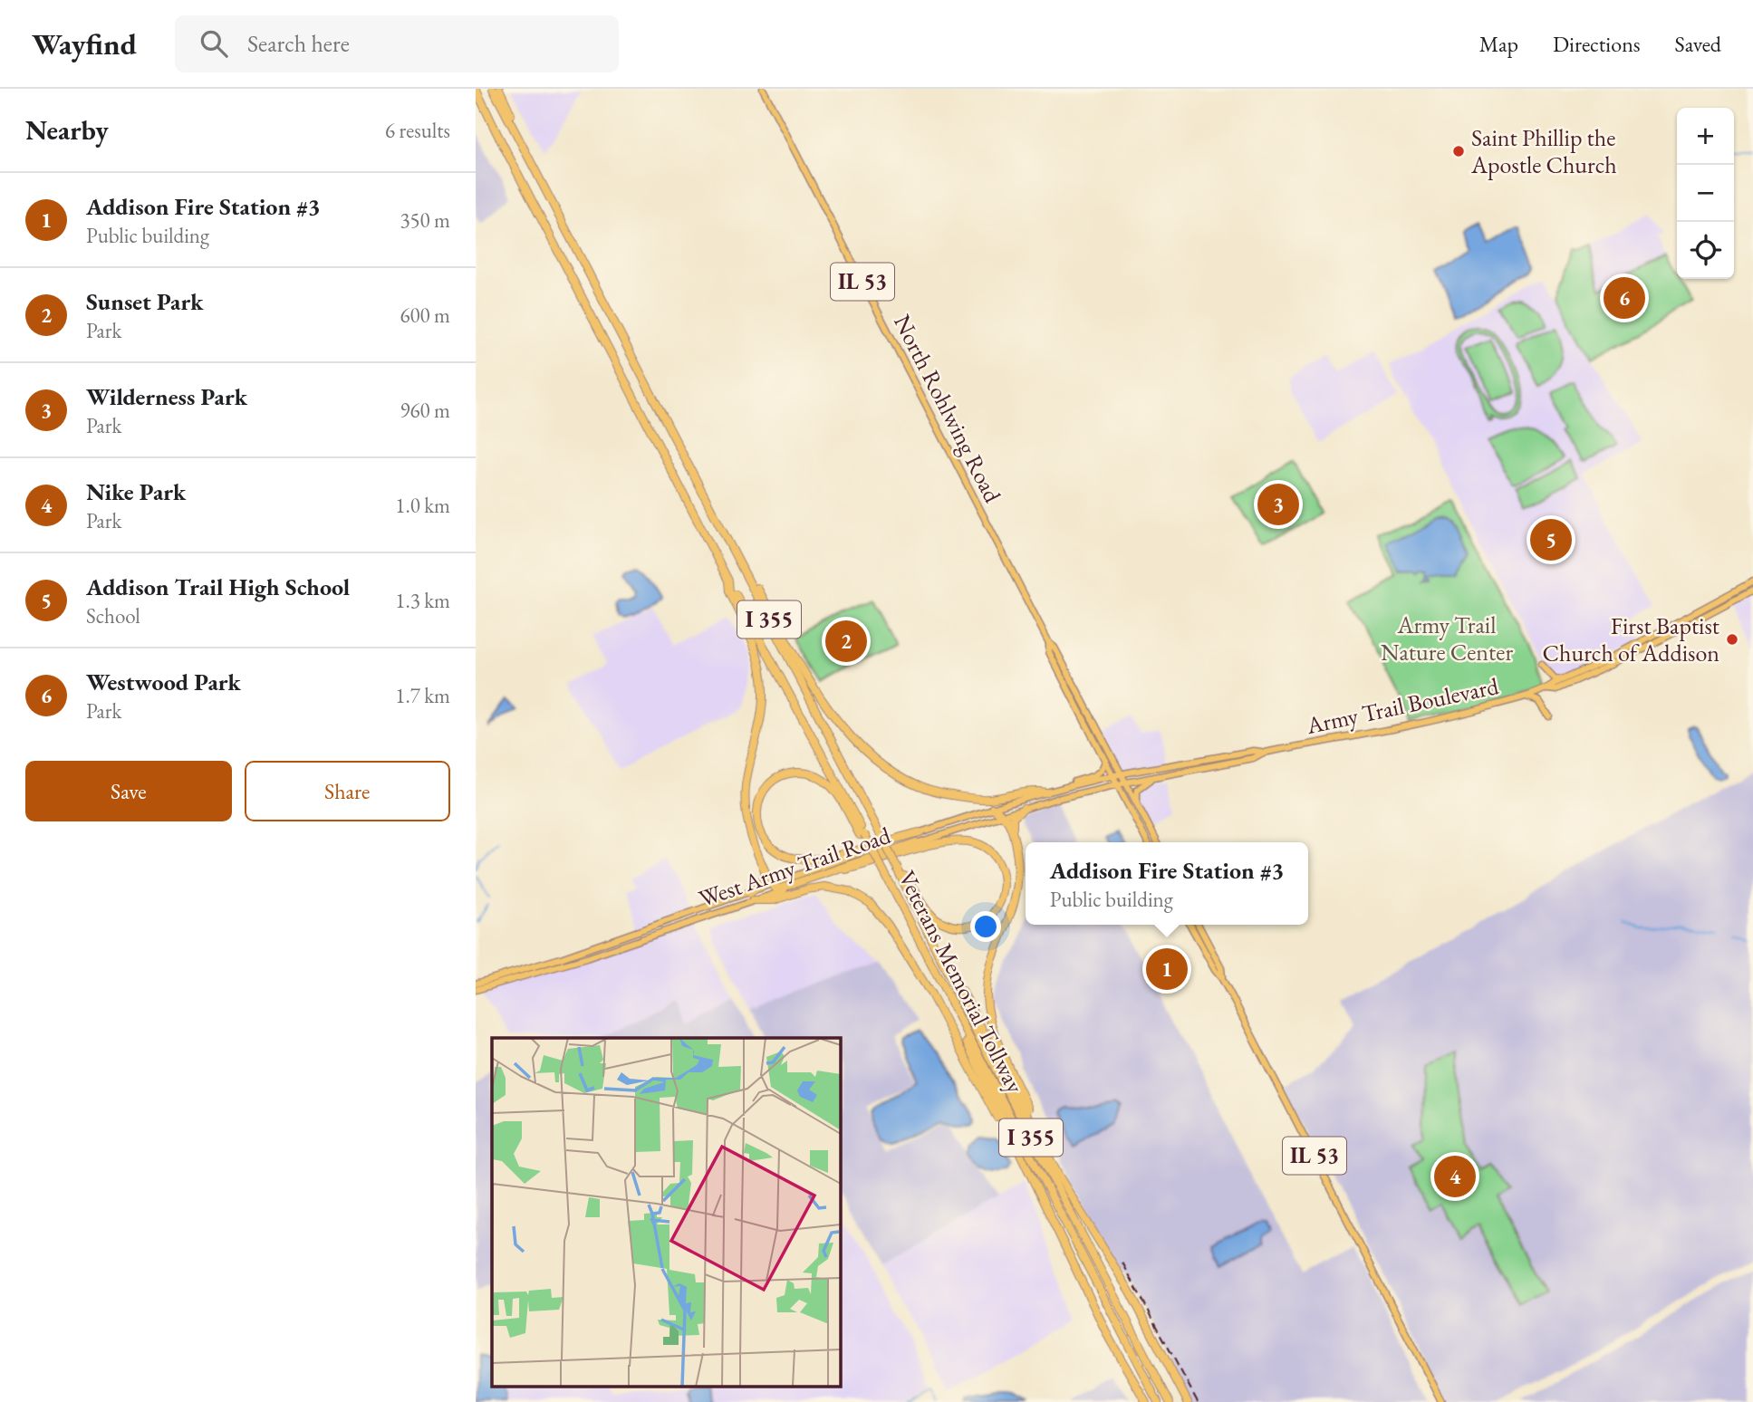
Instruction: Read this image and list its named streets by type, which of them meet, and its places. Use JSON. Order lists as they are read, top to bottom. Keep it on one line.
{"streets":{"highway":["I 355","Veterans Memorial Tollway"],"main road":["IL 53","North Rohlwing Road","Army Trail Boulevard","West Army Trail Road"]},"crossings":[["North Rohlwing Road","Army Trail Boulevard"],["North Rohlwing Road","West Army Trail Road"],["I 355","Veterans Memorial Tollway"],["Army Trail Boulevard","West Army Trail Road"]],"parks":["Army Trail Nature Center"],"places":["Saint Phillip the Apostle Church","First Baptist Church of Addison"],"page":{"header":"Wayfind","search":"Search here","nav":["Map","Directions","Saved"],"heading":["Nearby","6 results"],"map_buttons":["+","−"],"list":[{"mark":"1","name":"Addison Fire Station #3","note":"Public building","value":"350 m"},{"mark":"2","name":"Sunset Park","note":"Park","value":"600 m"},{"mark":"3","name":"Wilderness Park","note":"Park","value":"960 m"},{"mark":"4","name":"Nike Park","note":"Park","value":"1.0 km"},{"mark":"5","name":"Addison Trail High School","note":"School","value":"1.3 km"},{"mark":"6","name":"Westwood Park","note":"Park","value":"1.7 km"}],"pins":["6","3","5","2","1","4"],"buttons":["Save","Share"],"popup":["Addison Fire Station #3","Public building"]}}
